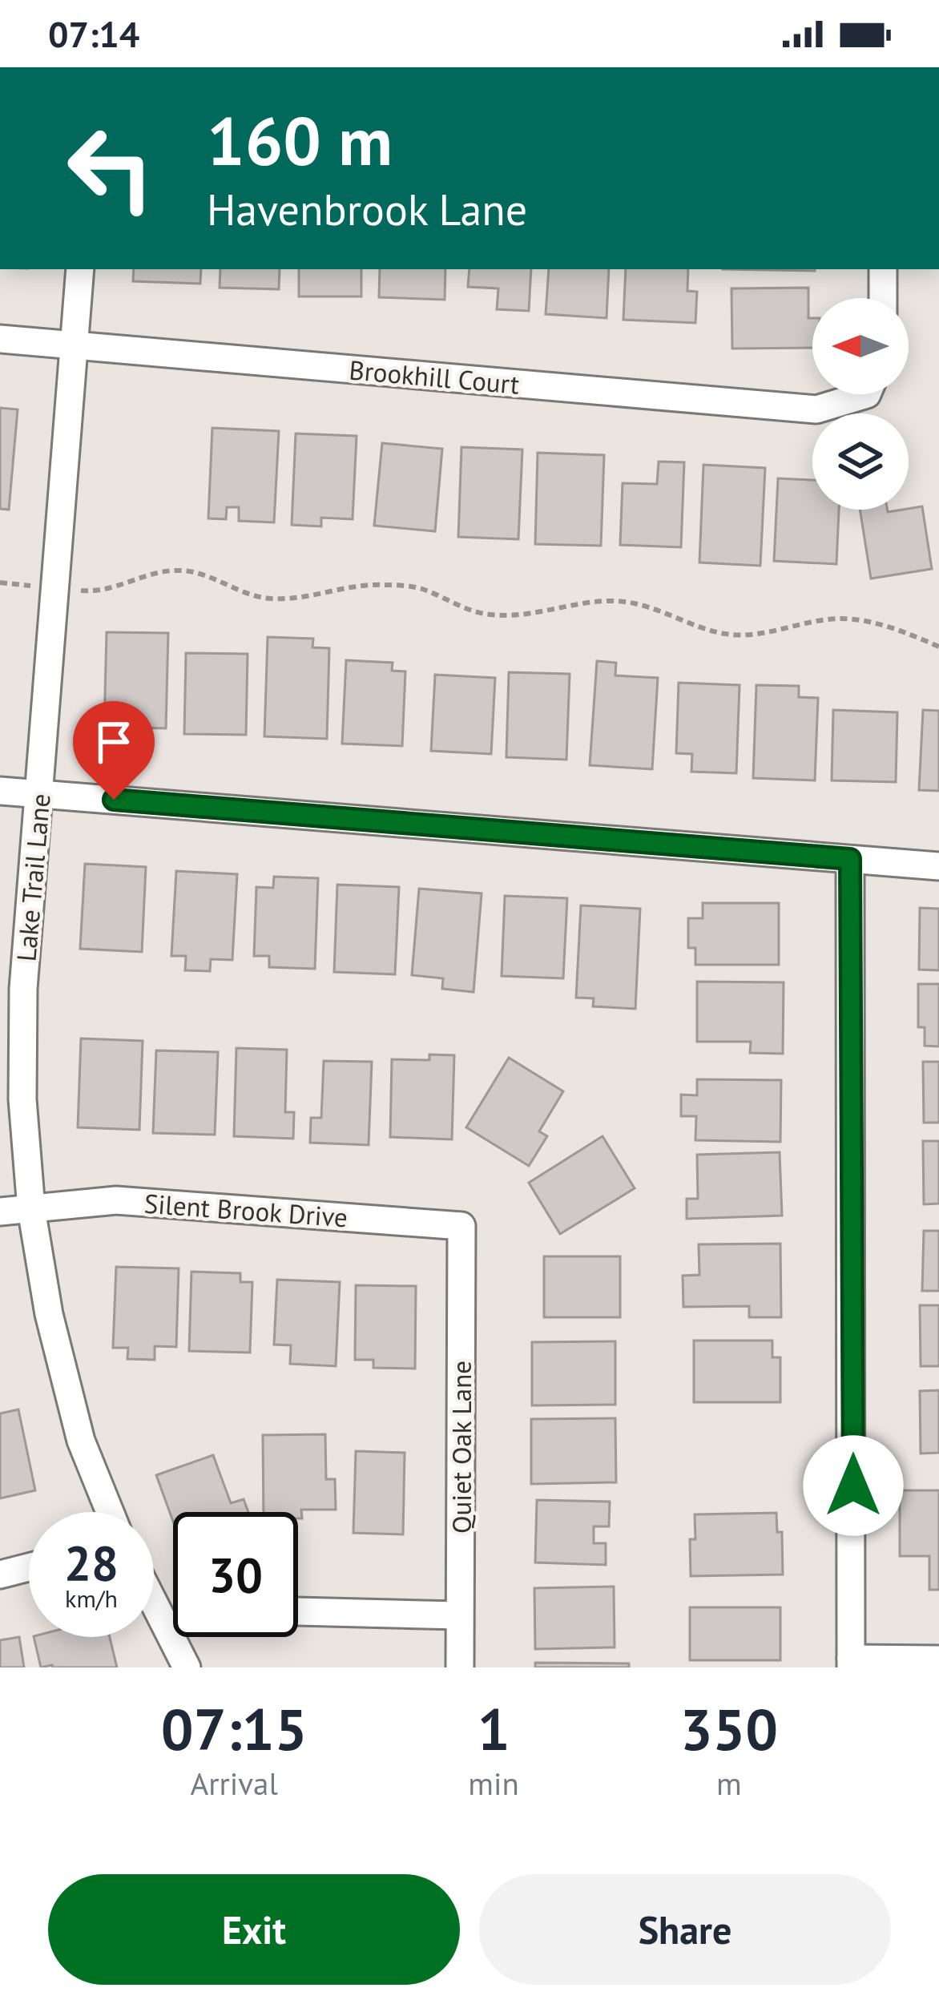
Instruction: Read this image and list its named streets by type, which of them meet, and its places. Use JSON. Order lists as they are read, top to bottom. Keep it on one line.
{"streets":{"street":["Brookhill Court","Lake Trail Lane","Silent Brook Drive","Quiet Oak Lane"]},"crossings":[["Brookhill Court","Lake Trail Lane"],["Lake Trail Lane","Silent Brook Drive"],["Silent Brook Drive","Quiet Oak Lane"]],"north":"left","page":{"status":"07:14","turn":["160 m","Havenbrook Lane"],"speed":"28 km/h","limit":"30","eta":["07:15","Arrival","1","min","350","m"],"buttons":["Exit","Share"]}}
